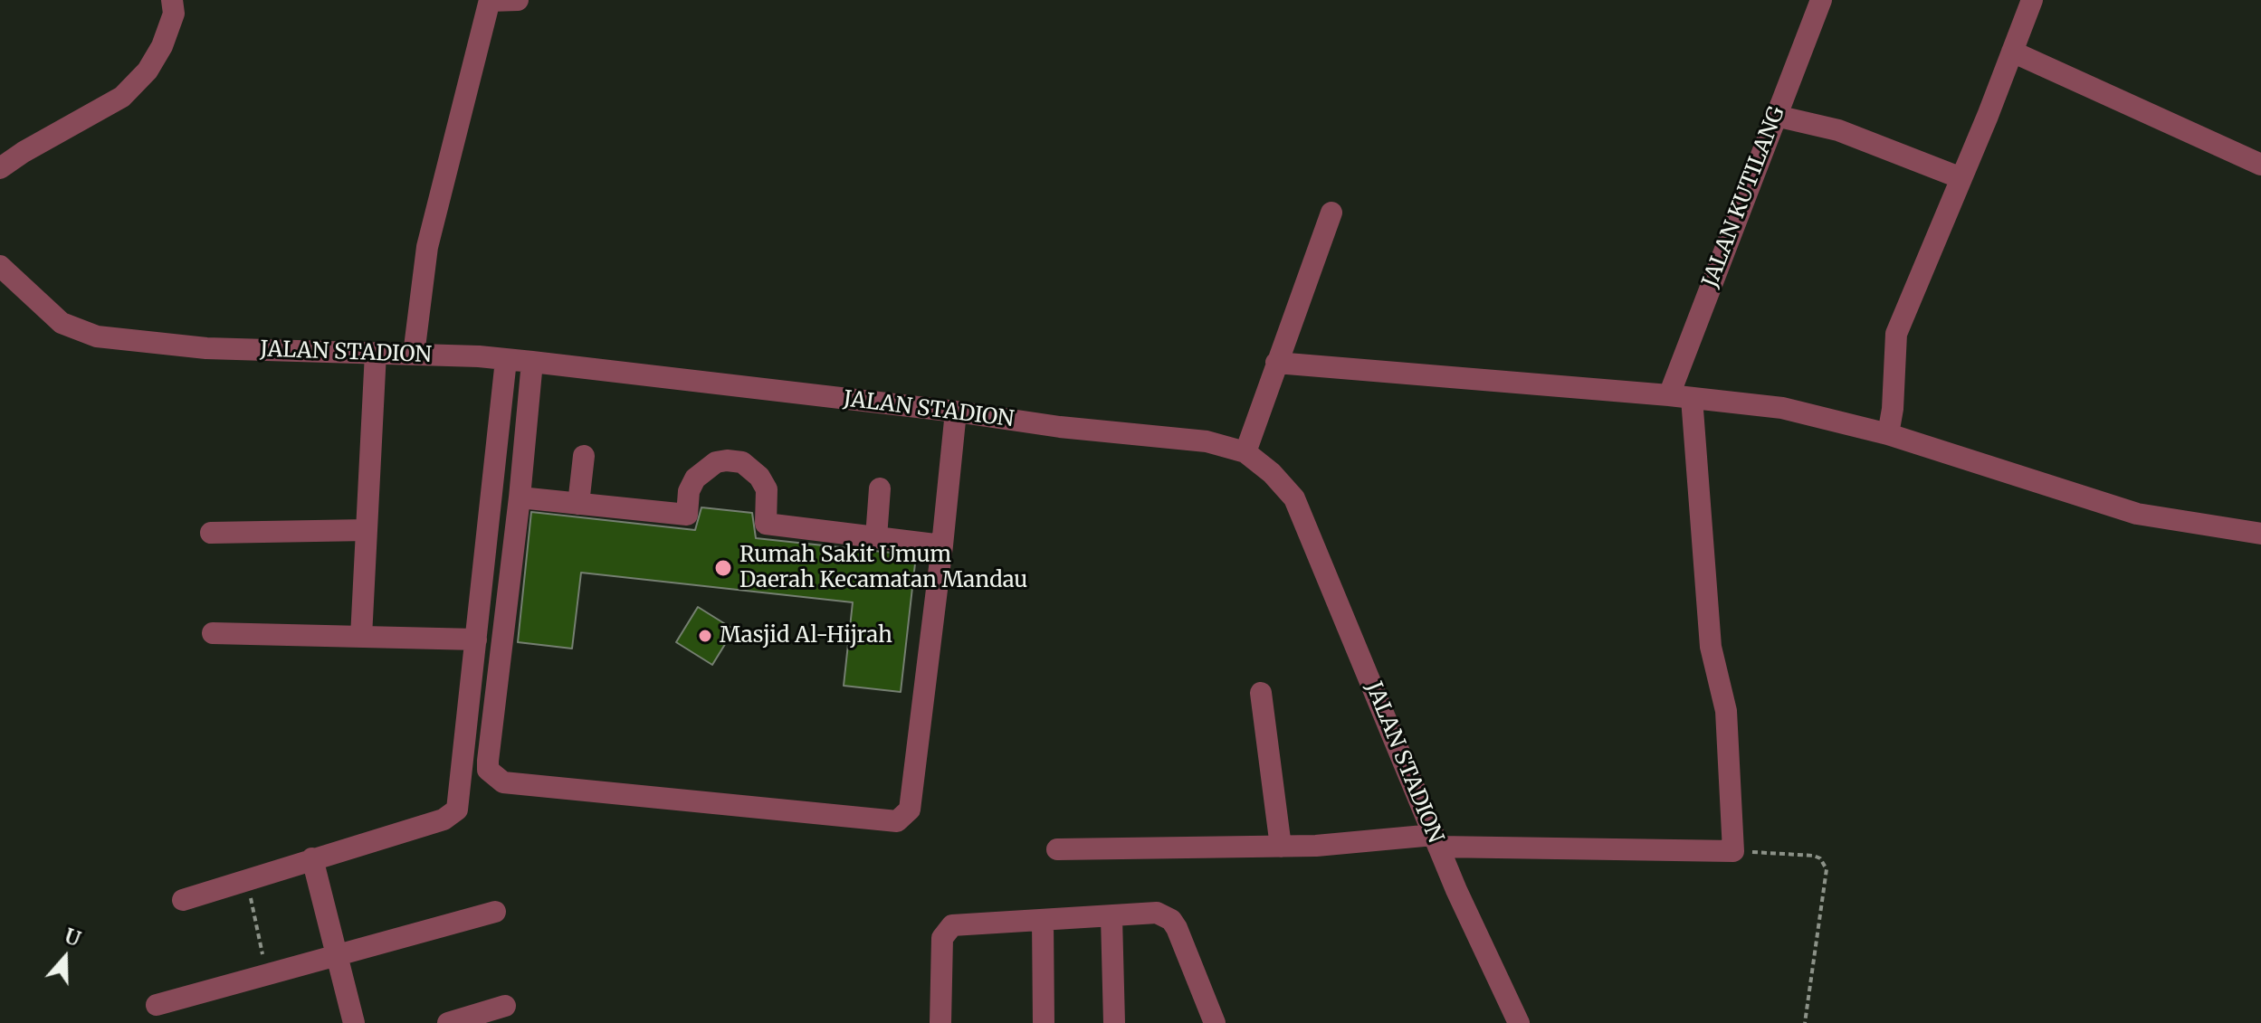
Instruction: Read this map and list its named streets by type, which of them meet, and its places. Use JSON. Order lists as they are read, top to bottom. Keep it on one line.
{"streets":{"street":["JALAN KUTILANG","JALAN STADION"]},"places":["Rumah Sakit Umum Daerah Kecamatan Mandau","Masjid Al-Hijrah"],"north":"top"}
